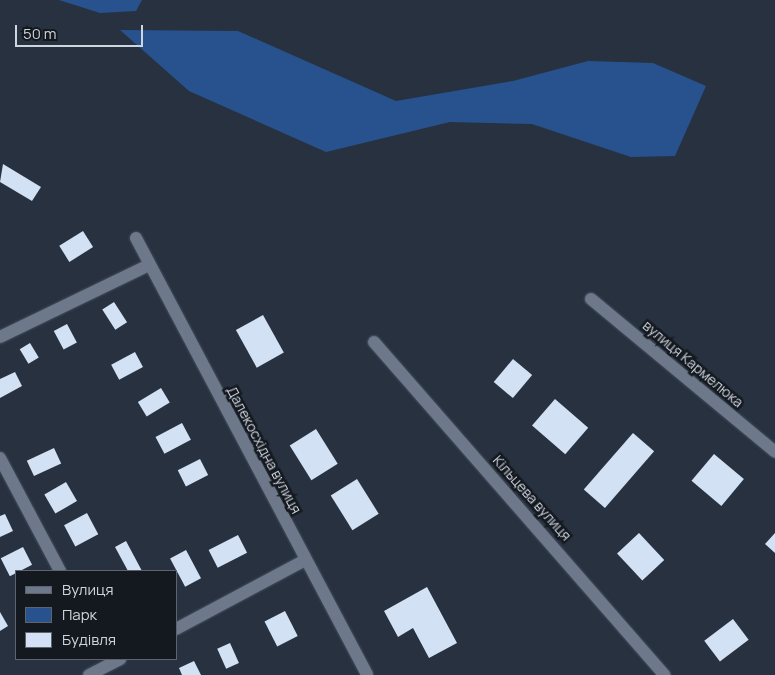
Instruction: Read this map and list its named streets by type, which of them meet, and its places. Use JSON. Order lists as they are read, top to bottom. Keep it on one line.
{"streets":{"street":["вулиця Кармелюка","Далекосхідна вулиця","Кільцева вулиця"]},"legend":["Вулиця","Парк","Будівля"],"scale_bar":"50 m"}
